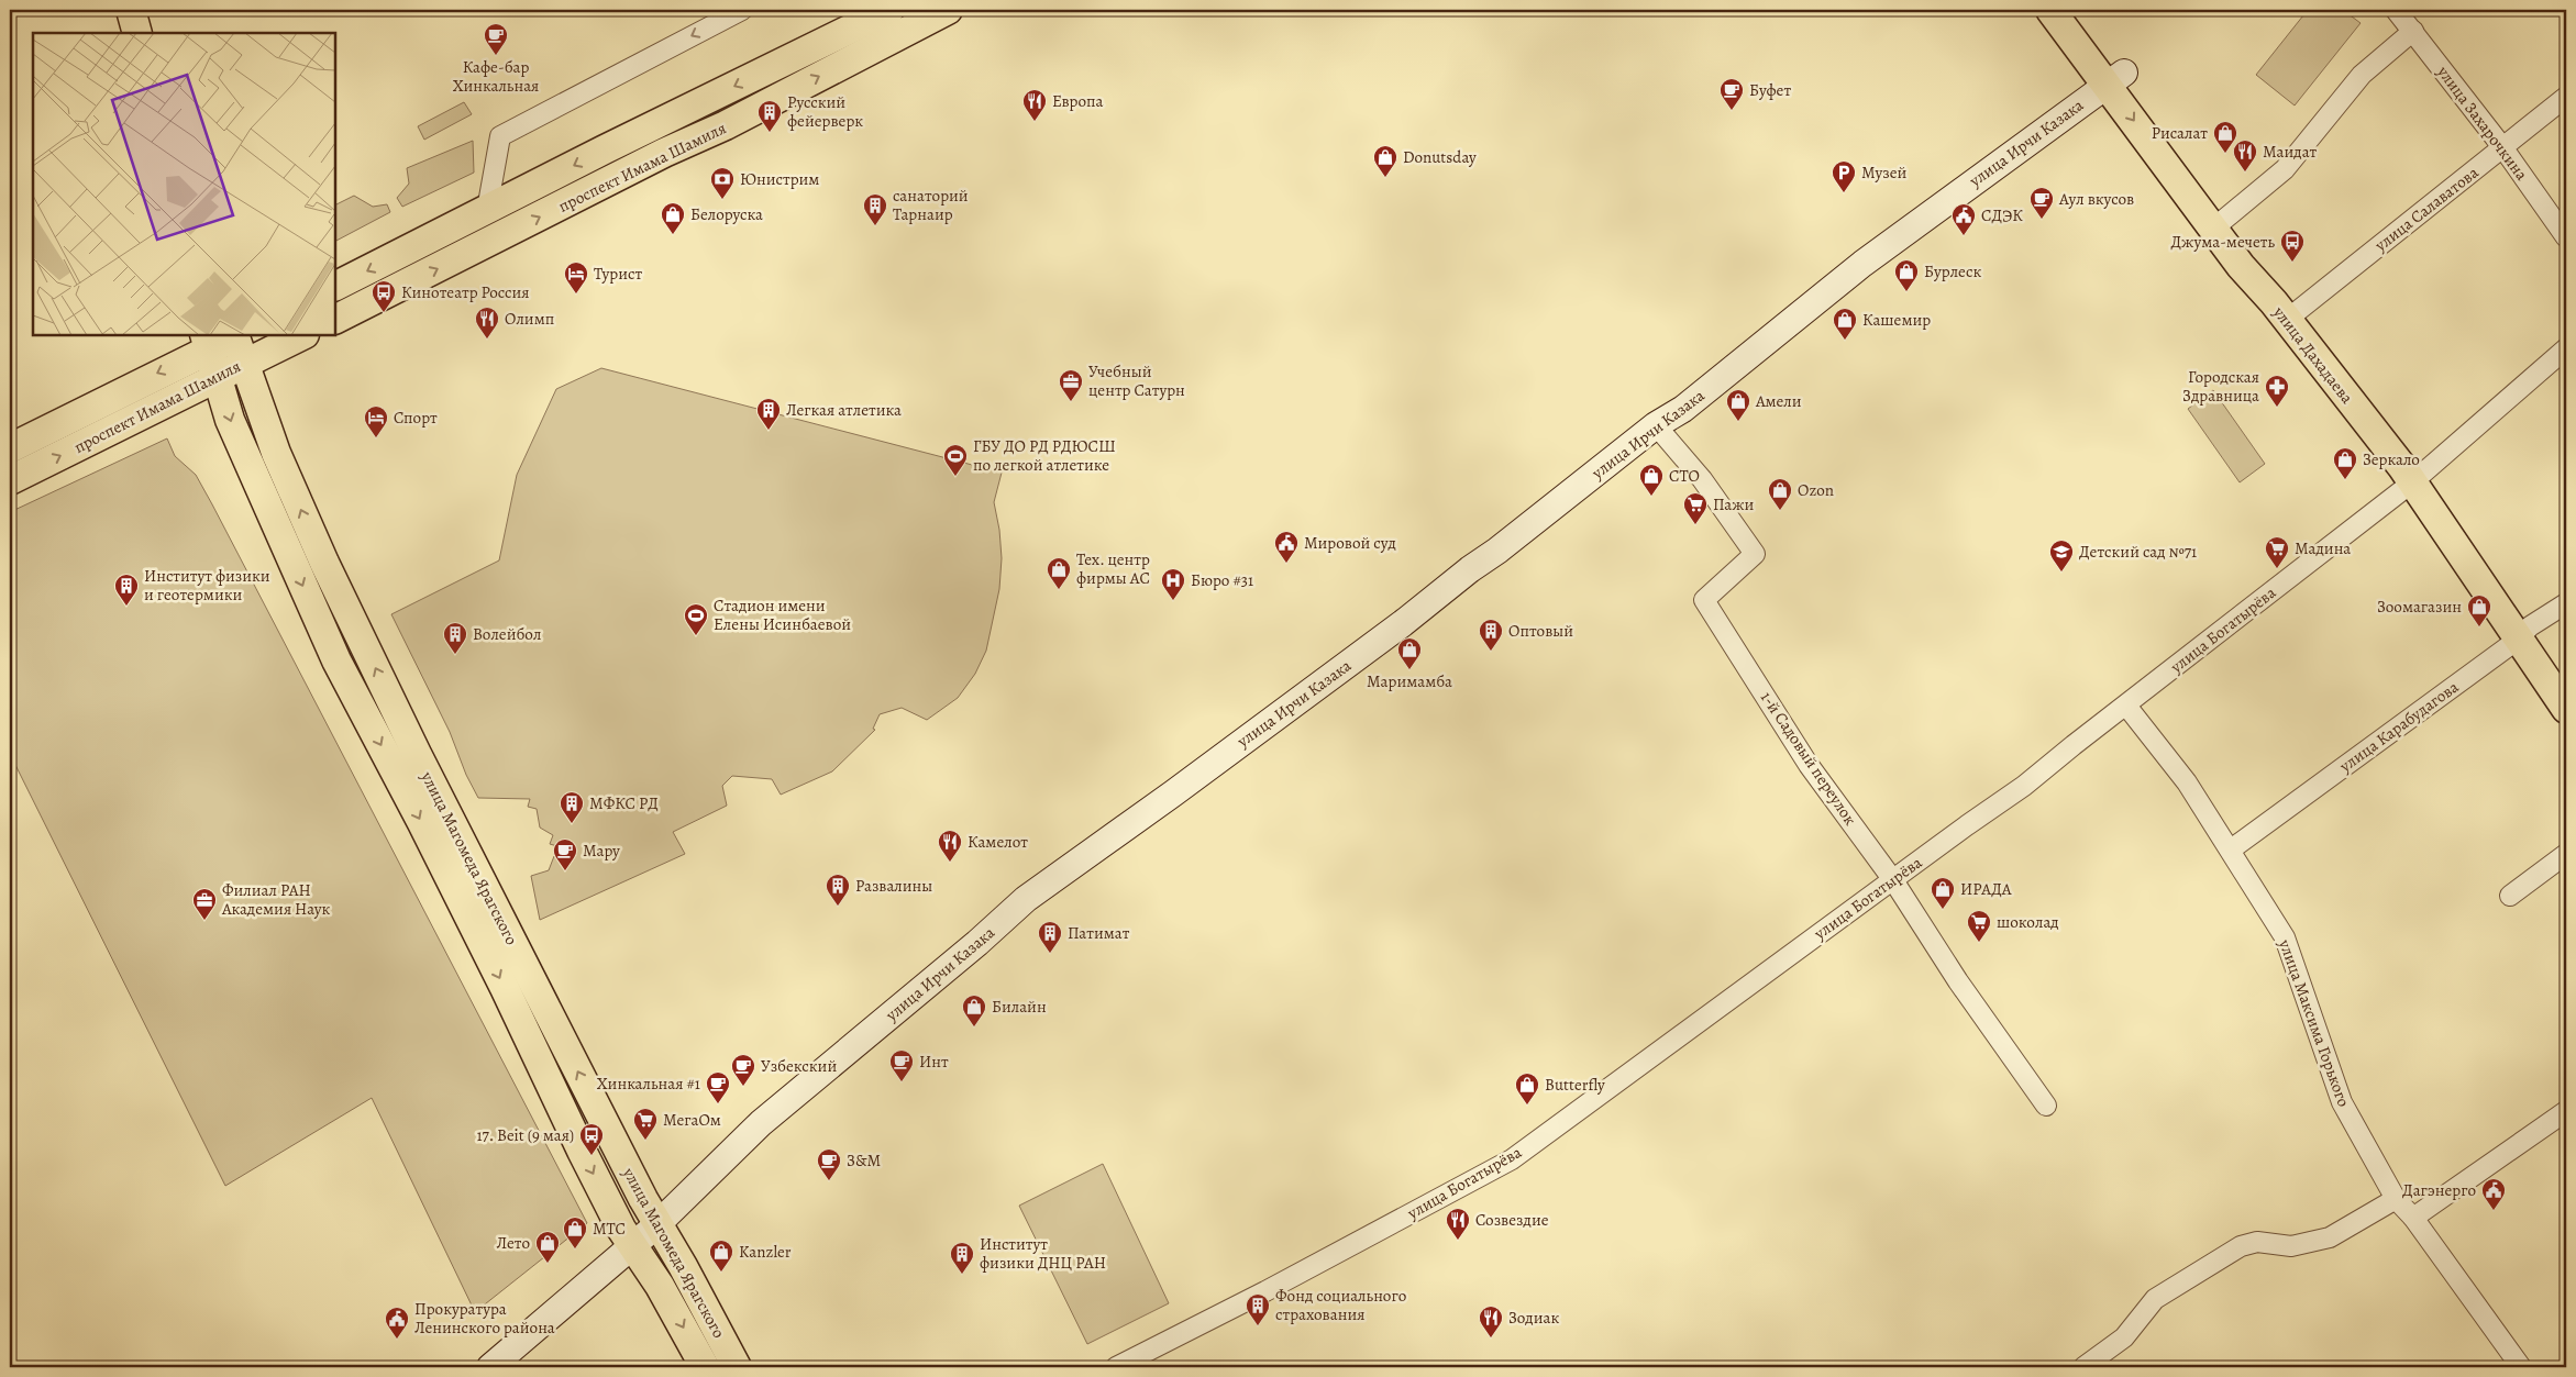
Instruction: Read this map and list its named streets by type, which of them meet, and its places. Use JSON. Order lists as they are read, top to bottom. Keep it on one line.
{"streets":{"main road":["улица Ирчи Казака","проспект Имама Шамиля","улица Дахадаева","улица Магомеда Ярагского"],"street":["улица Захарочкина","улица Салаватова","улица Богатырёва","улица Карабудагова","1-й Садовый переулок","улица Максима Горького"]},"crossings":[["улица Захарочкина","улица Салаватова"],["улица Ирчи Казака","улица Дахадаева"],["улица Ирчи Казака","1-й Садовый переулок"],["улица Ирчи Казака","улица Магомеда Ярагского"],["проспект Имама Шамиля","улица Магомеда Ярагского"],["улица Салаватова","улица Дахадаева"],["улица Дахадаева","улица Богатырёва"],["улица Дахадаева","улица Карабудагова"],["улица Богатырёва","1-й Садовый переулок"],["улица Богатырёва","улица Максима Горького"],["улица Карабудагова","улица Максима Горького"]],"places":{"cafe":["Кафе-бар Хинкальная","Буфет","Аул вкусов","Мару","Инт","Узбекский","Хинкальная #1","З&М"],"restaurant":["Европа","Маидат","Олимп","Камелот","Созвездие","Зодиак"],"building":["Русский фейерверк","санаторий Тарнаир","Легкая атлетика","Институт физики и геотермики","Оптовый","Волейбол","МФКС РД","Развалины","Патимат","Институт физики ДНЦ РАН","Фонд социального страхования"],"shop":["Рисалат","Donutsday","Белоруска","Бурлеск","Кашемир","Амели","Зеркало","СТО","Ozon","Тех. центр фирмы АС","Зоомагазин","Маримамба","ИРАДА","Билайн","Butterfly","МТС","Лето","Kanzler"],"parking":["Музей"],"bank":["Юнистрим"],"public building":["СДЭК","Мировой суд","Дагэнерго","Прокуратура Ленинского района"],"bus stop":["Джума-мечеть","Кинотеатр Россия","17. Beit (9 мая)"],"hotel":["Турист","Спорт"],"office":["Учебный центр Сатурн","Филиал РАН Академия Наук"],"pharmacy":["Городская Здравница"],"sports":["ГБУ ДО РД РДЮСШ по легкой атлетике","Стадион имени Елены Исинбаевой"],"supermarket":["Пажи","Мадина","шоколад","МегаОм"],"school or university":["Детский сад №71"],"hospital":["Бюро #31"]}}
